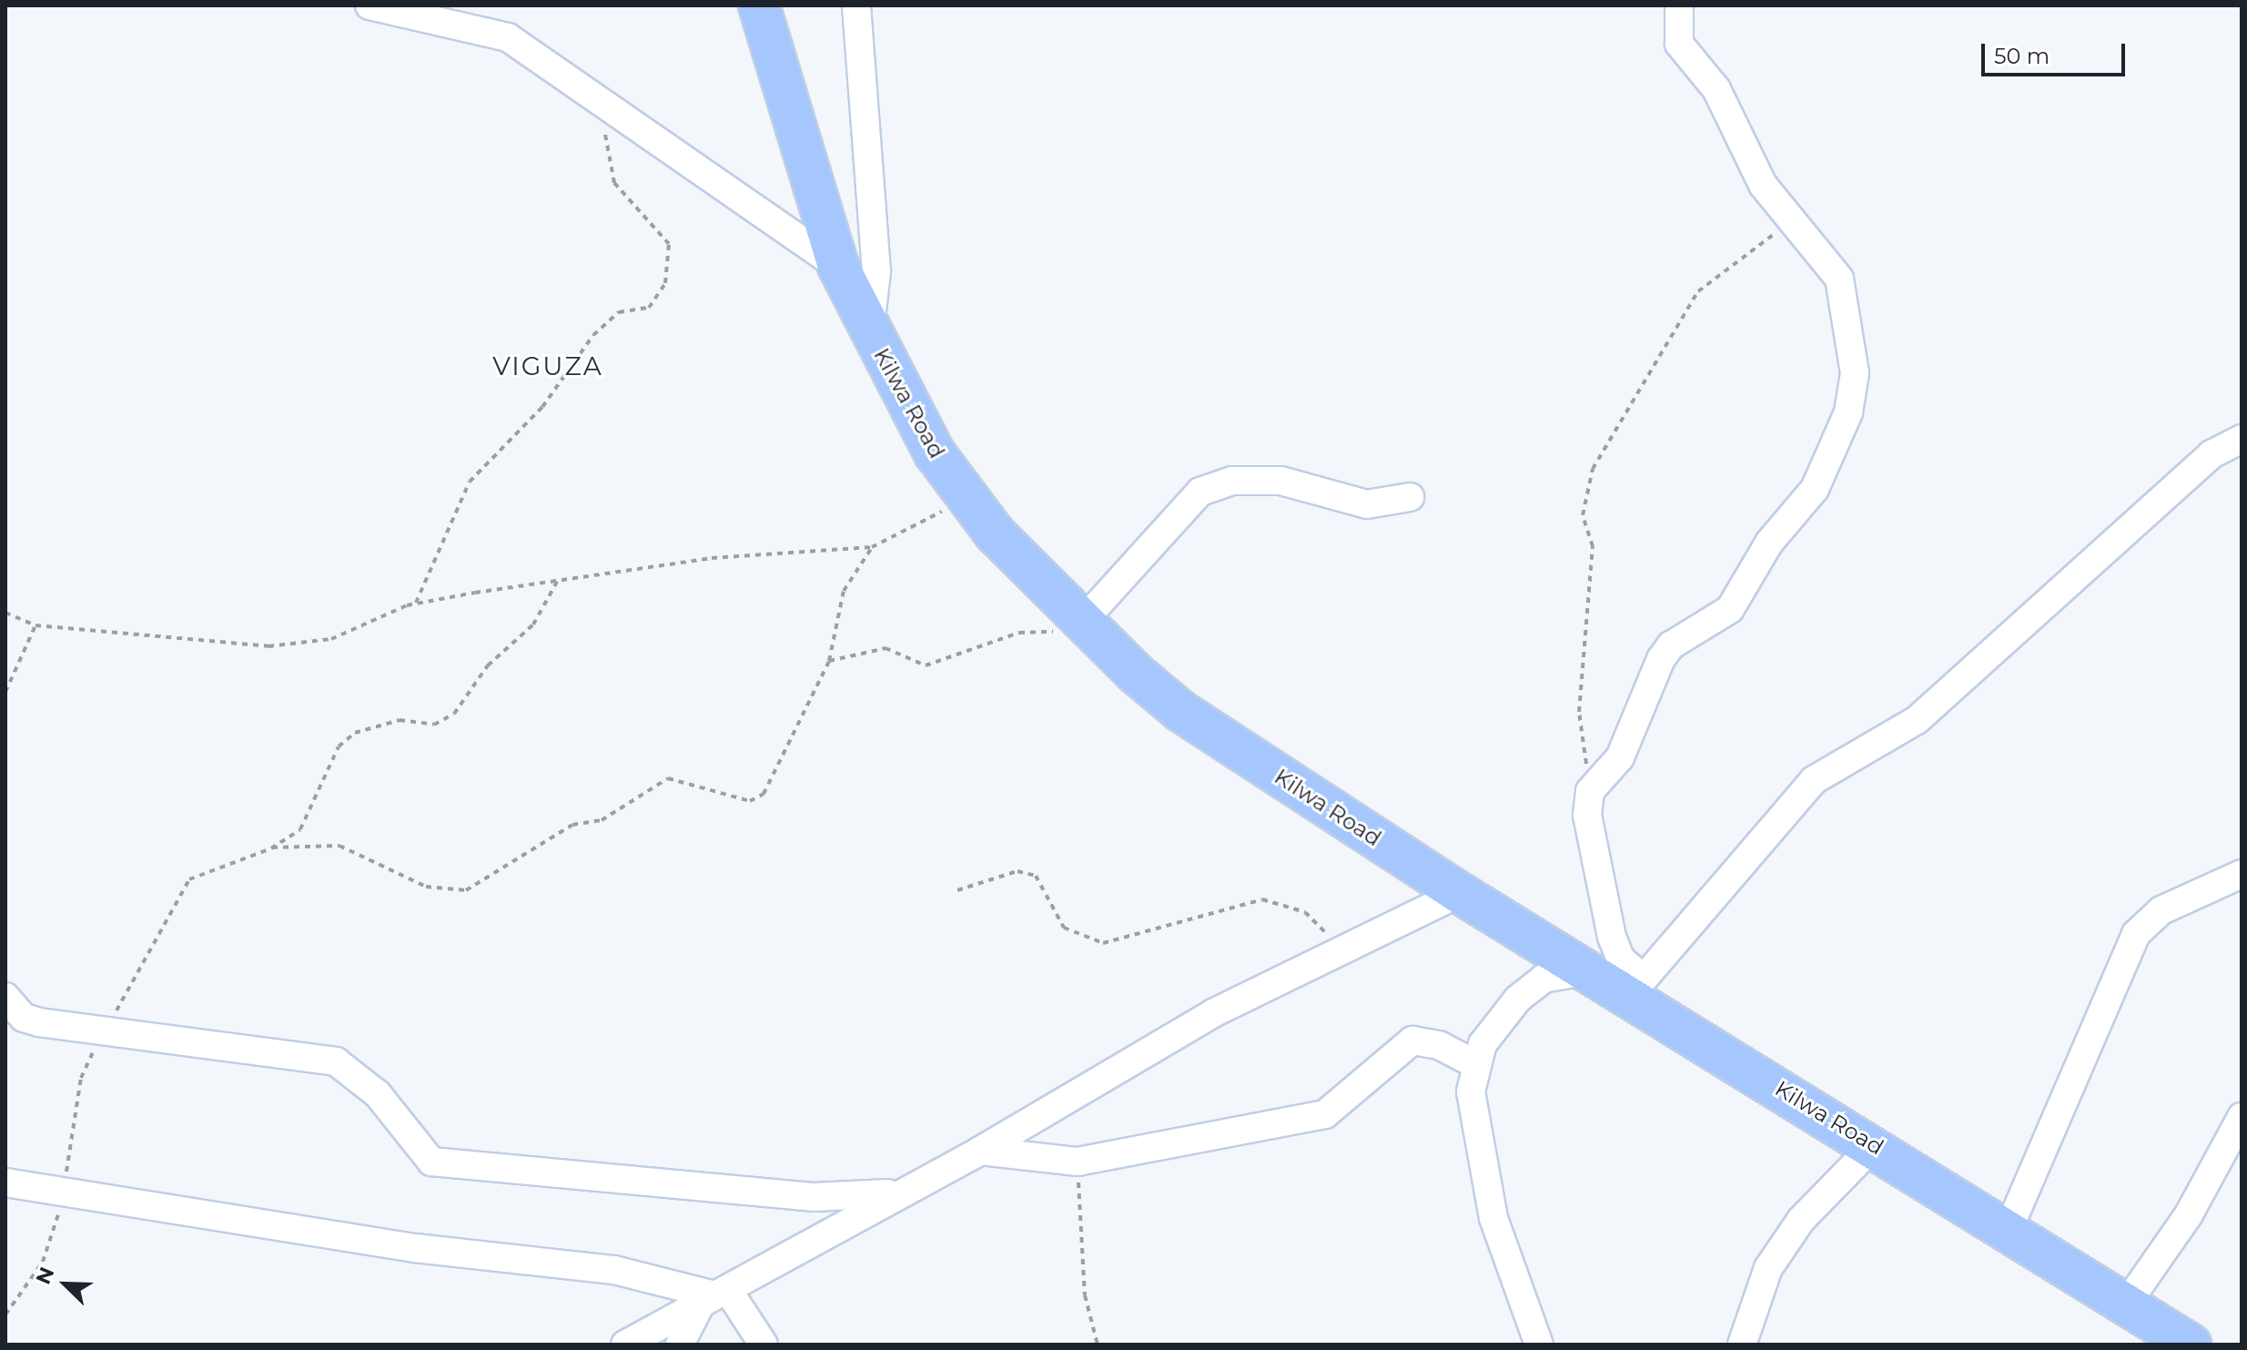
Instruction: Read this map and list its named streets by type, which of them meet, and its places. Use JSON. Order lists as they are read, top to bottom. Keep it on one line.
{"streets":{"highway":["Kilwa Road"]},"districts":["VIGUZA"],"scale_bar":"50 m","north":"top left"}
